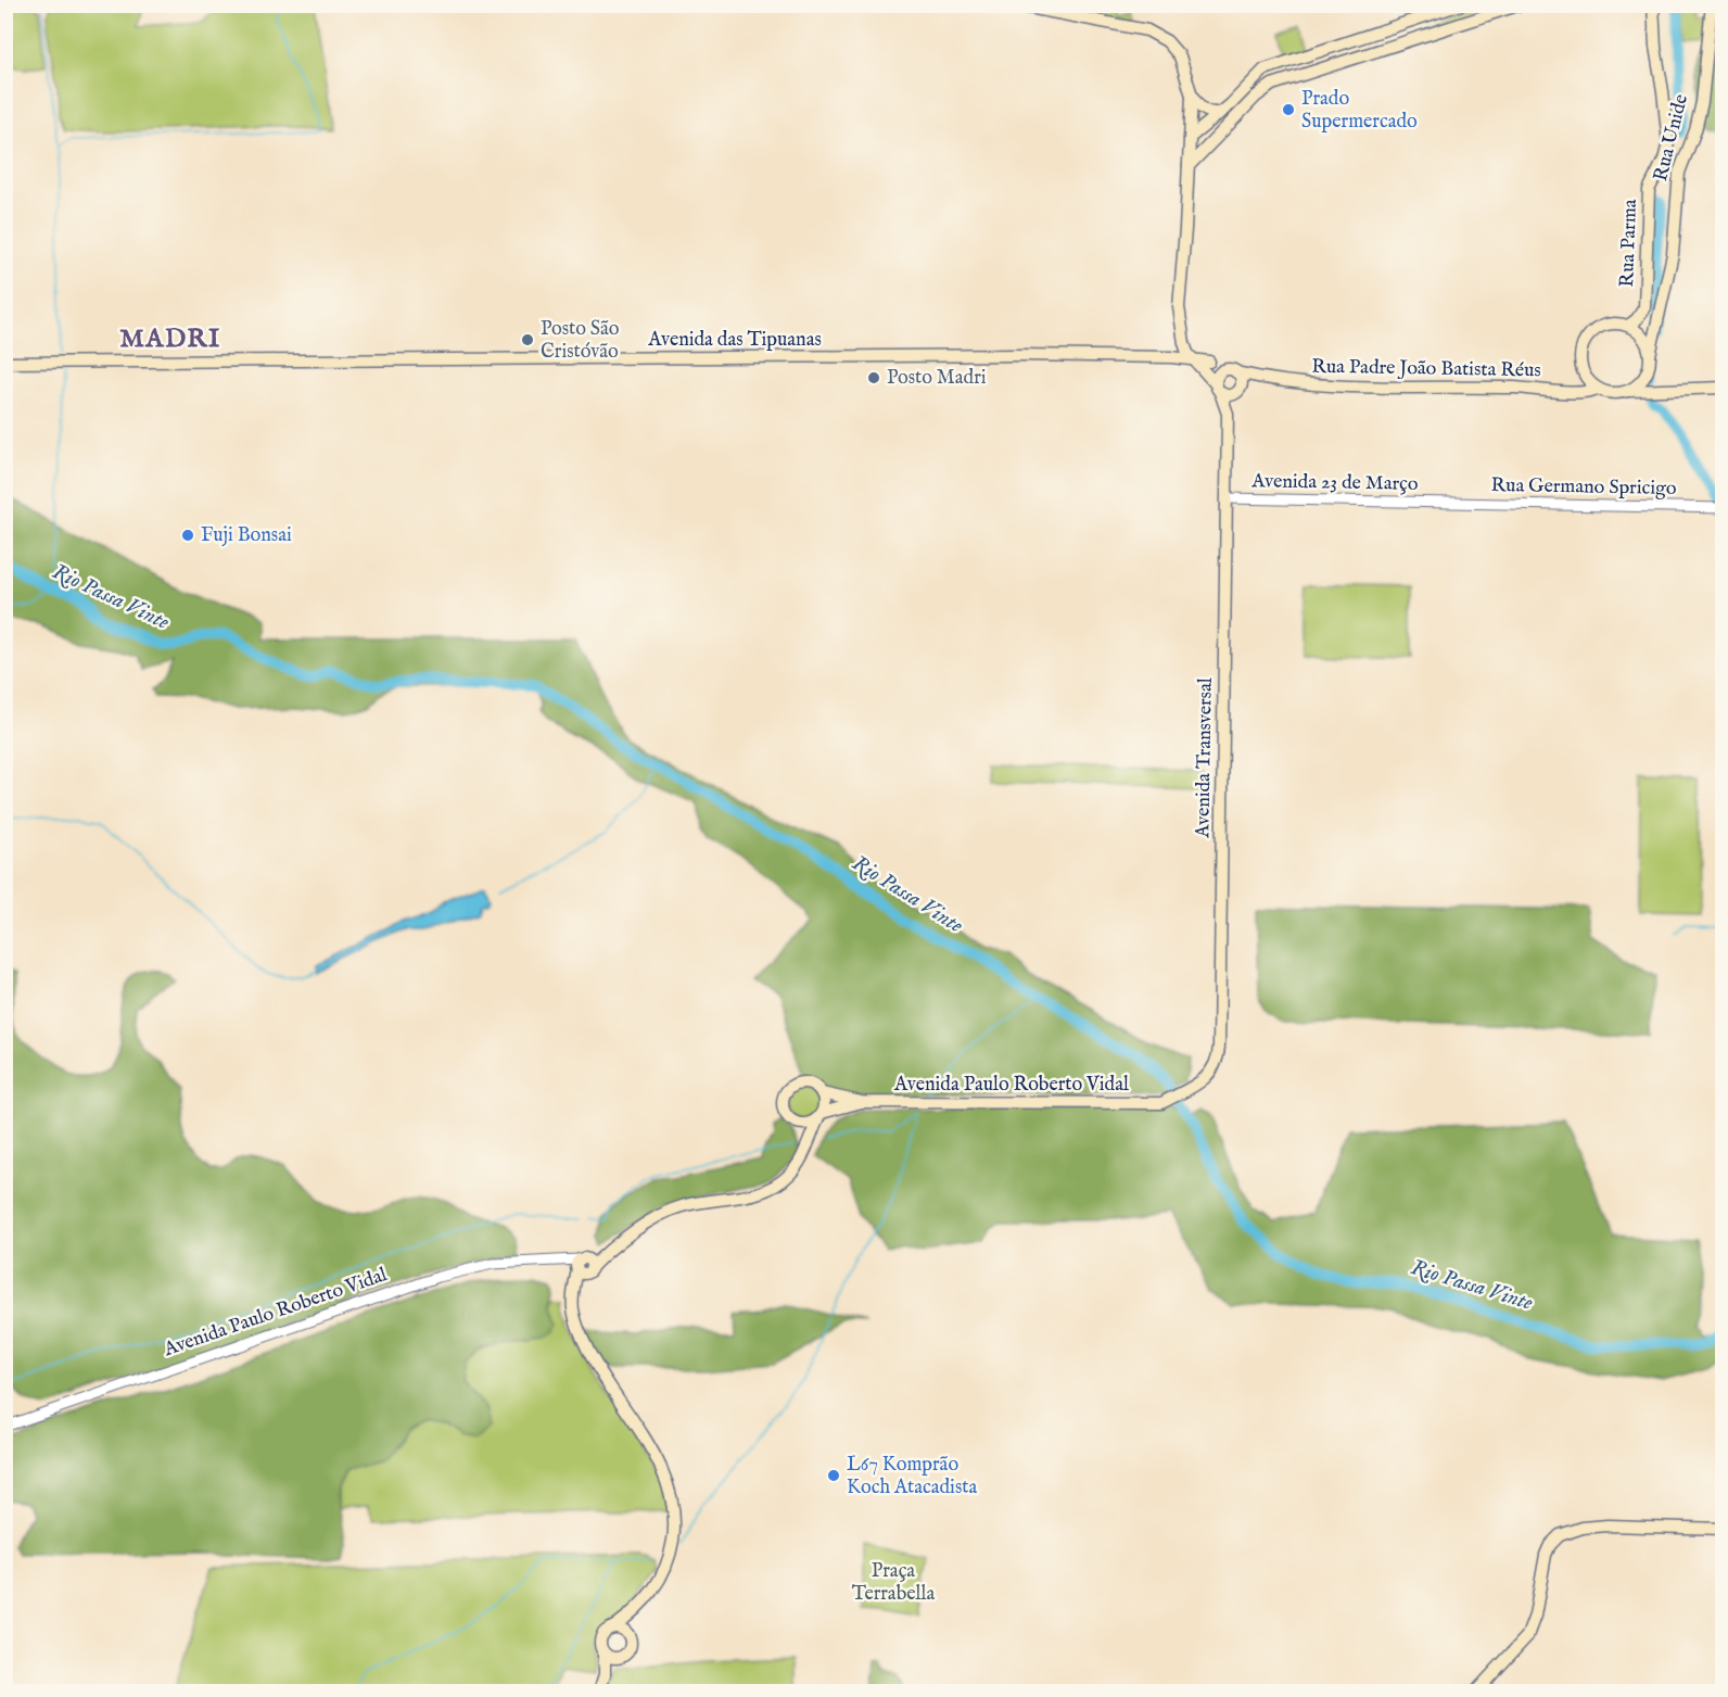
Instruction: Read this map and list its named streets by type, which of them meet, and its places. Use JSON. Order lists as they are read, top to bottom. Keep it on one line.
{"streets":{"main road":["Rua Unide","Rua Parma","Avenida das Tipuanas","Rua Padre João Batista Réus","Avenida Transversal","Avenida Paulo Roberto Vidal"],"street":["Avenida 23 de Março","Rua Germano Spricigo"]},"crossings":[["Rua Unide","Rua Parma"],["Rua Unide","Rua Padre João Batista Réus"],["Rua Parma","Rua Padre João Batista Réus"],["Avenida das Tipuanas","Rua Padre João Batista Réus"],["Rua Padre João Batista Réus","Avenida Transversal"],["Avenida 23 de Março","Rua Germano Spricigo"],["Avenida 23 de Março","Avenida Transversal"],["Avenida Transversal","Avenida Paulo Roberto Vidal"]],"districts":["MADRI"],"water":["Rio Passa Vinte"],"parks":["Praça Terrabella"],"places":["Prado Supermercado","Posto São Cristóvão","Posto Madri","Fuji Bonsai","L67 Komprão Koch Atacadista"]}
